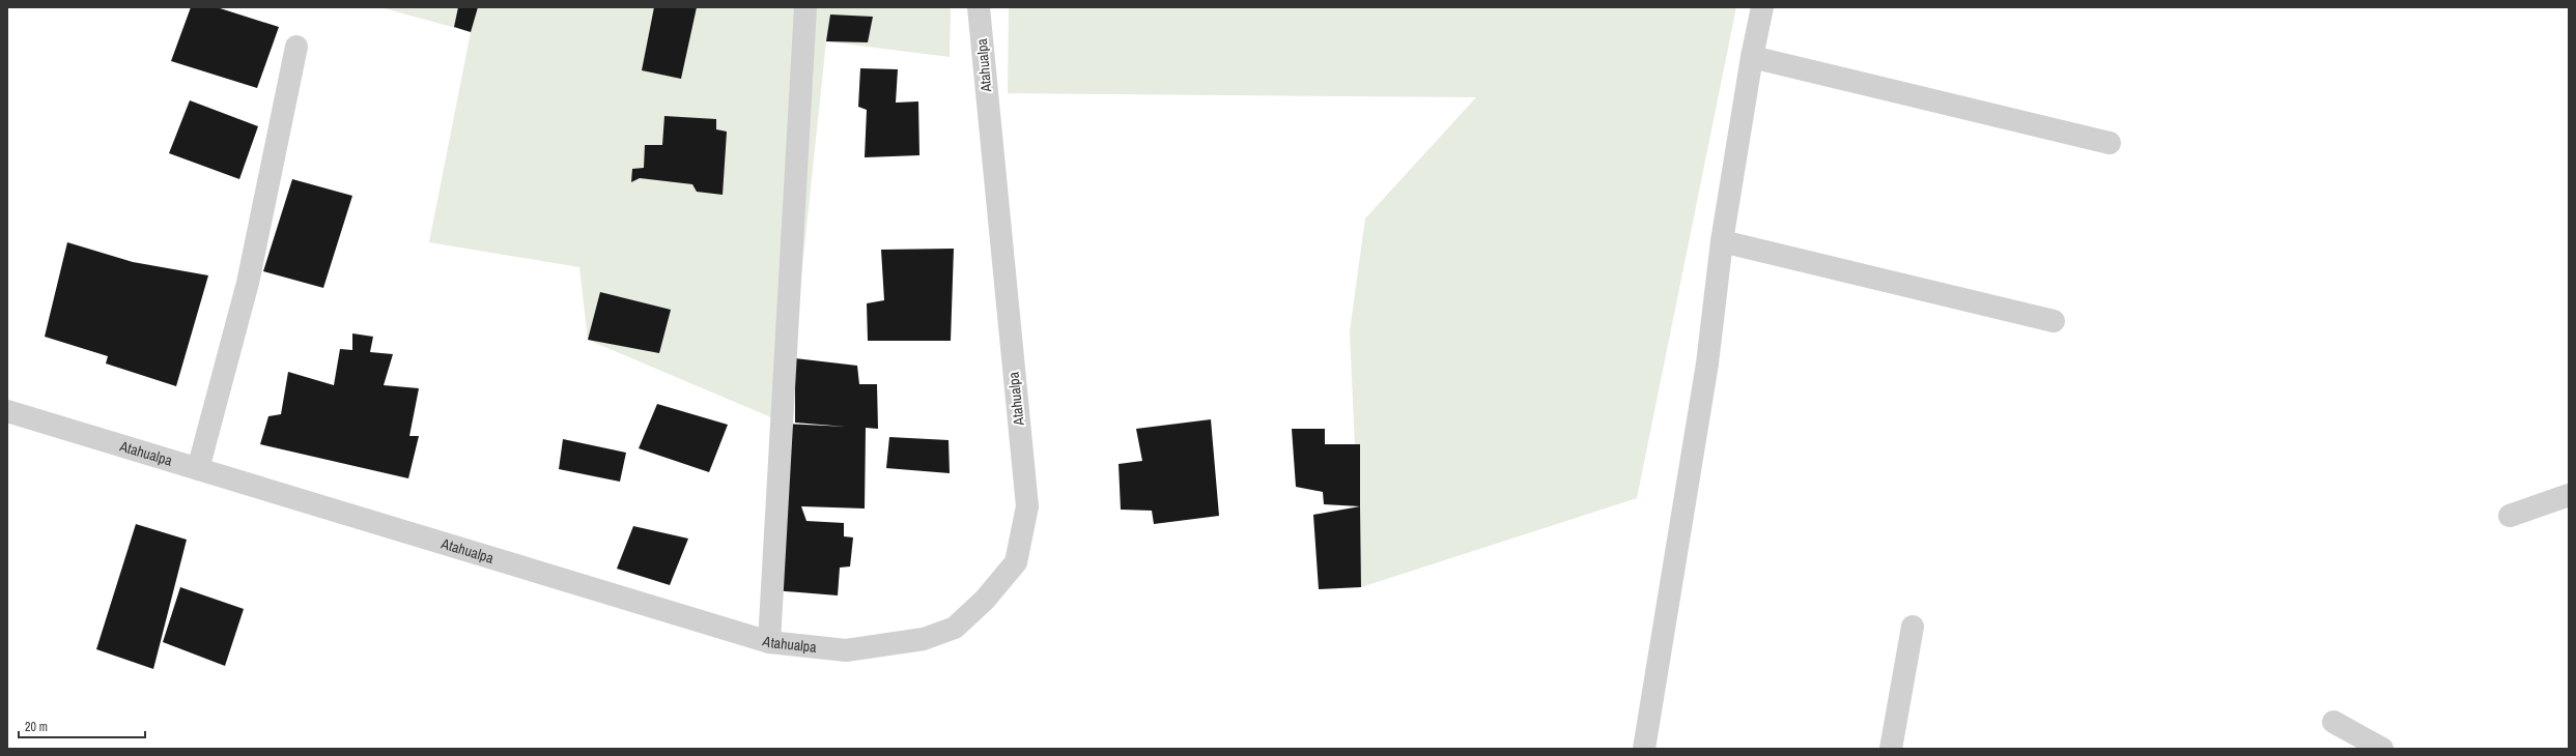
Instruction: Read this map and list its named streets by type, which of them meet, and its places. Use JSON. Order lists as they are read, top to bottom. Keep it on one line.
{"streets":{"street":["Atahualpa"]},"scale_bar":"20 m"}
